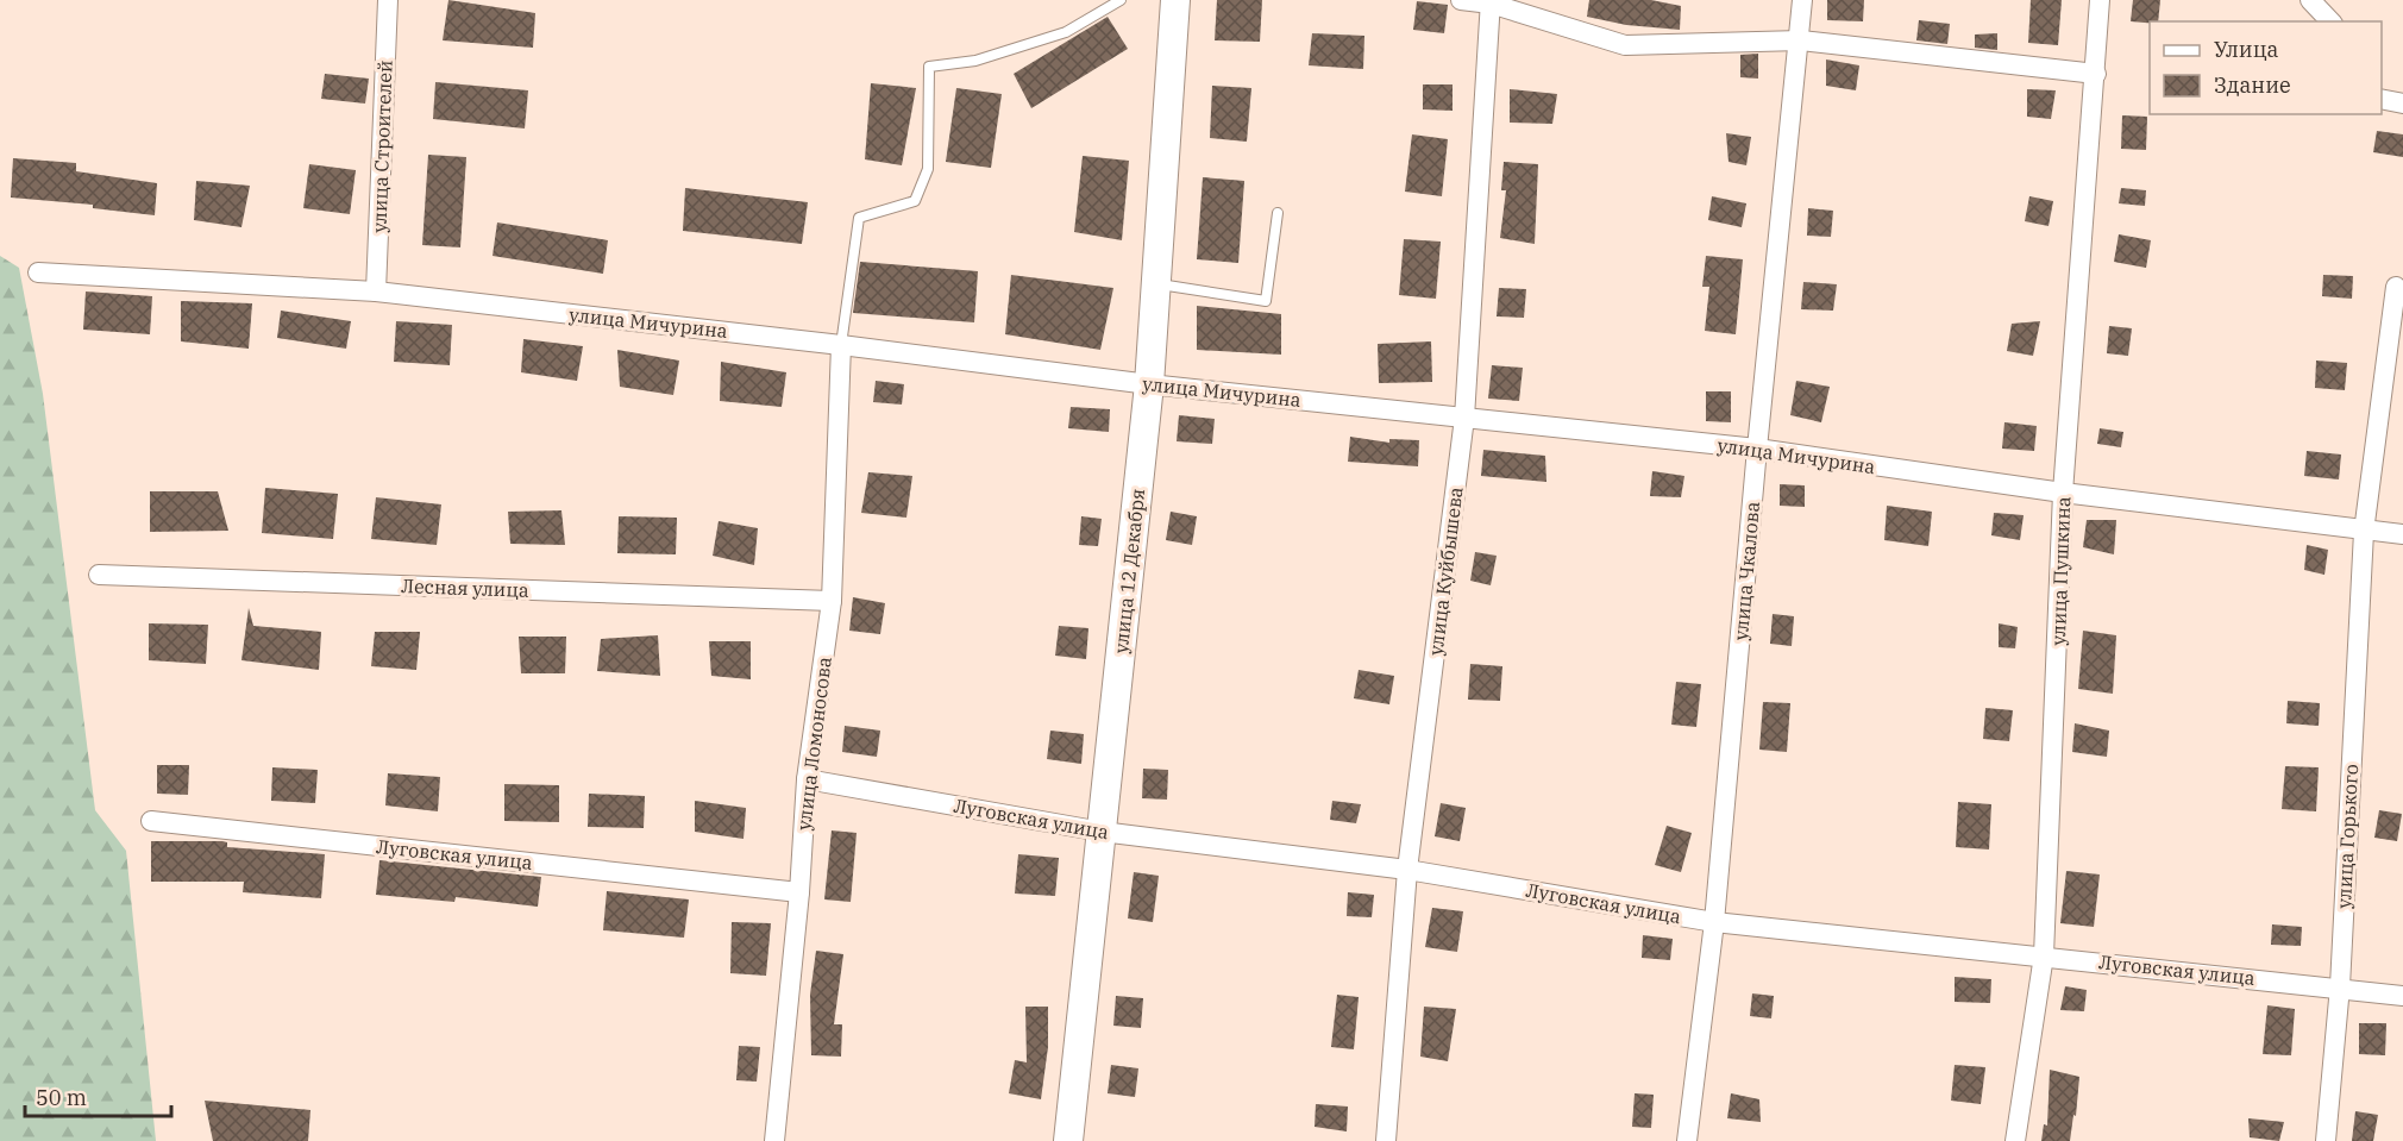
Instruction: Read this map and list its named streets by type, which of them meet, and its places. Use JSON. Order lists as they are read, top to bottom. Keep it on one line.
{"streets":{"street":["улица Строителей","улица Мичурина","улица 12 Декабря","улица Куйбышева","улица Чкалова","улица Пушкина","Лесная улица","улица Ломоносова","Луговская улица","улица Горького"]},"crossings":[["улица Строителей","улица Мичурина"],["улица Мичурина","улица 12 Декабря"],["улица Мичурина","улица Куйбышева"],["улица Мичурина","улица Чкалова"],["улица Мичурина","улица Пушкина"],["улица Мичурина","улица Ломоносова"],["улица Мичурина","улица Горького"],["улица 12 Декабря","Луговская улица"],["улица Куйбышева","Луговская улица"],["улица Чкалова","Луговская улица"],["улица Пушкина","Луговская улица"],["Лесная улица","улица Ломоносова"],["улица Ломоносова","Луговская улица"],["Луговская улица","улица Горького"]],"legend":["Улица","Здание"],"scale_bar":"50 m"}
